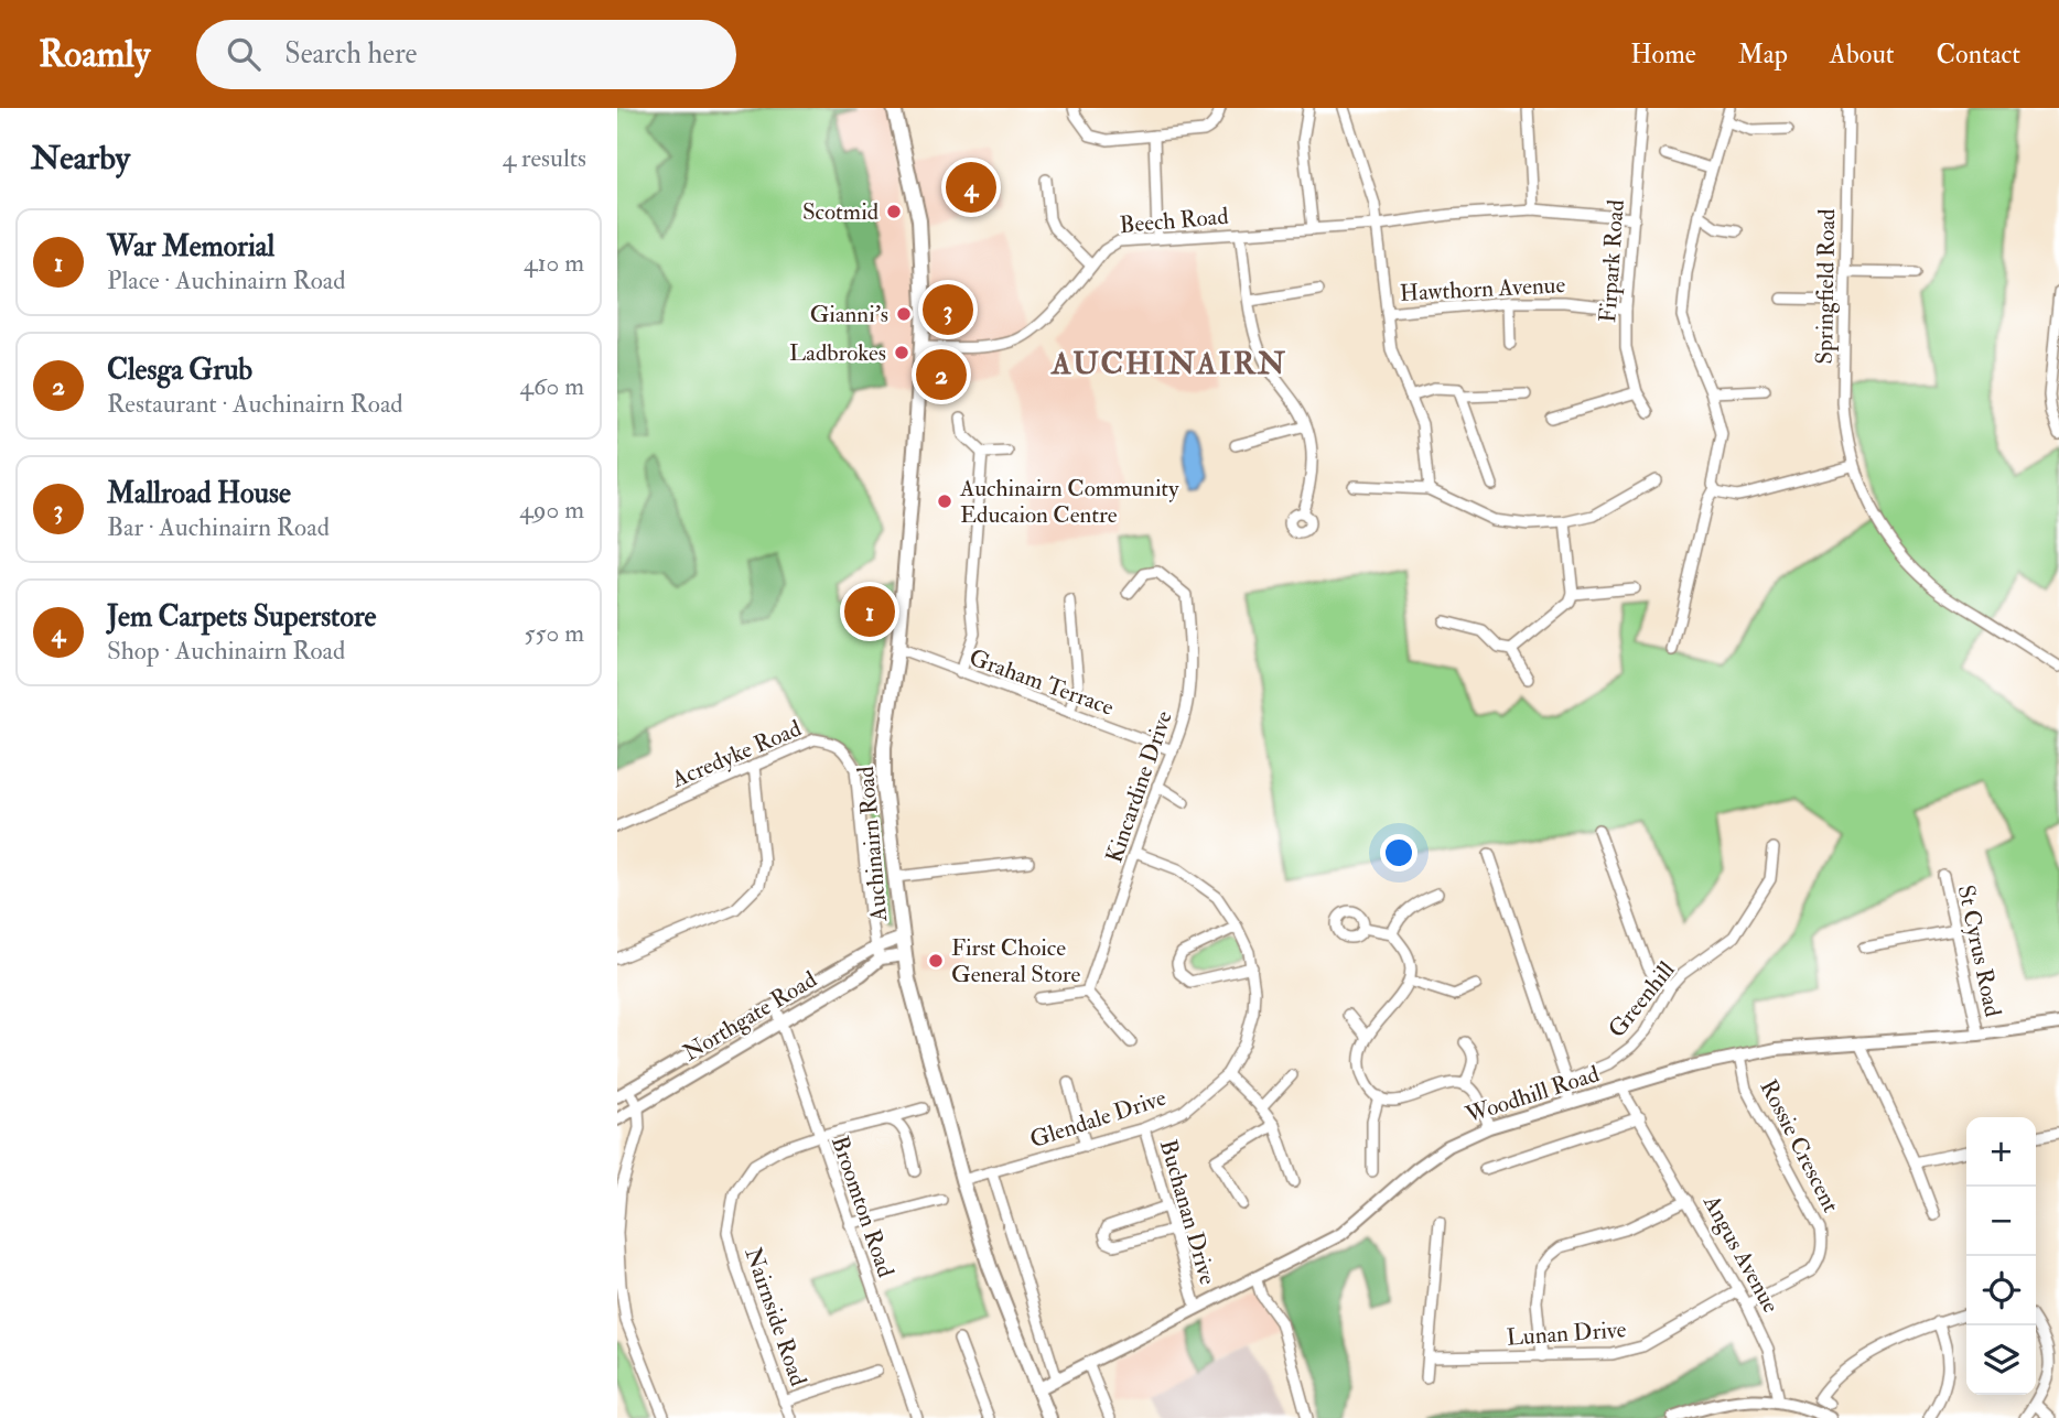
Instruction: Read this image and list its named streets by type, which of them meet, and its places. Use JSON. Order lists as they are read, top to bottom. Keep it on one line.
{"streets":{"main road":["Auchinairn Road"],"street":["Beech Road","Firpark Road","Springfield Road","Hawthorn Avenue","Graham Terrace","Acredyke Road","Kincardine Drive","St Cyrus Road","Greenhill","Northgate Road","Woodhill Road","Glendale Drive","Rossie Crescent","Broomton Road","Buchanan Drive","Angus Avenue","Nairnside Road","Lunan Drive"]},"crossings":[["Beech Road","Firpark Road"],["Beech Road","Auchinairn Road"],["Firpark Road","Hawthorn Avenue"],["Graham Terrace","Kincardine Drive"],["Graham Terrace","Auchinairn Road"],["Acredyke Road","Northgate Road"],["Kincardine Drive","Glendale Drive"],["Auchinairn Road","Northgate Road"],["Auchinairn Road","Woodhill Road"],["Auchinairn Road","Glendale Drive"],["St Cyrus Road","Woodhill Road"],["Northgate Road","Broomton Road"],["Woodhill Road","Rossie Crescent"],["Woodhill Road","Buchanan Drive"],["Woodhill Road","Angus Avenue"],["Glendale Drive","Buchanan Drive"],["Rossie Crescent","Angus Avenue"],["Broomton Road","Nairnside Road"],["Angus Avenue","Lunan Drive"]],"districts":["AUCHINAIRN"],"places":["Scotmid","Gianni's","Ladbrokes","Auchinairn Community Educaion Centre","First Choice General Store"],"page":{"header":"Roamly","search":"Search here","nav":["Home","Map","About","Contact"],"heading":["Nearby","4 results"],"pins":["4","3","2","1"],"list":[{"mark":"1","name":"War Memorial","note":"Place · Auchinairn Road","value":"410 m"},{"mark":"2","name":"Clesga Grub","note":"Restaurant · Auchinairn Road","value":"460 m"},{"mark":"3","name":"Mallroad House","note":"Bar · Auchinairn Road","value":"490 m"},{"mark":"4","name":"Jem Carpets Superstore","note":"Shop · Auchinairn Road","value":"550 m"}],"map_buttons":["+","−"]}}
